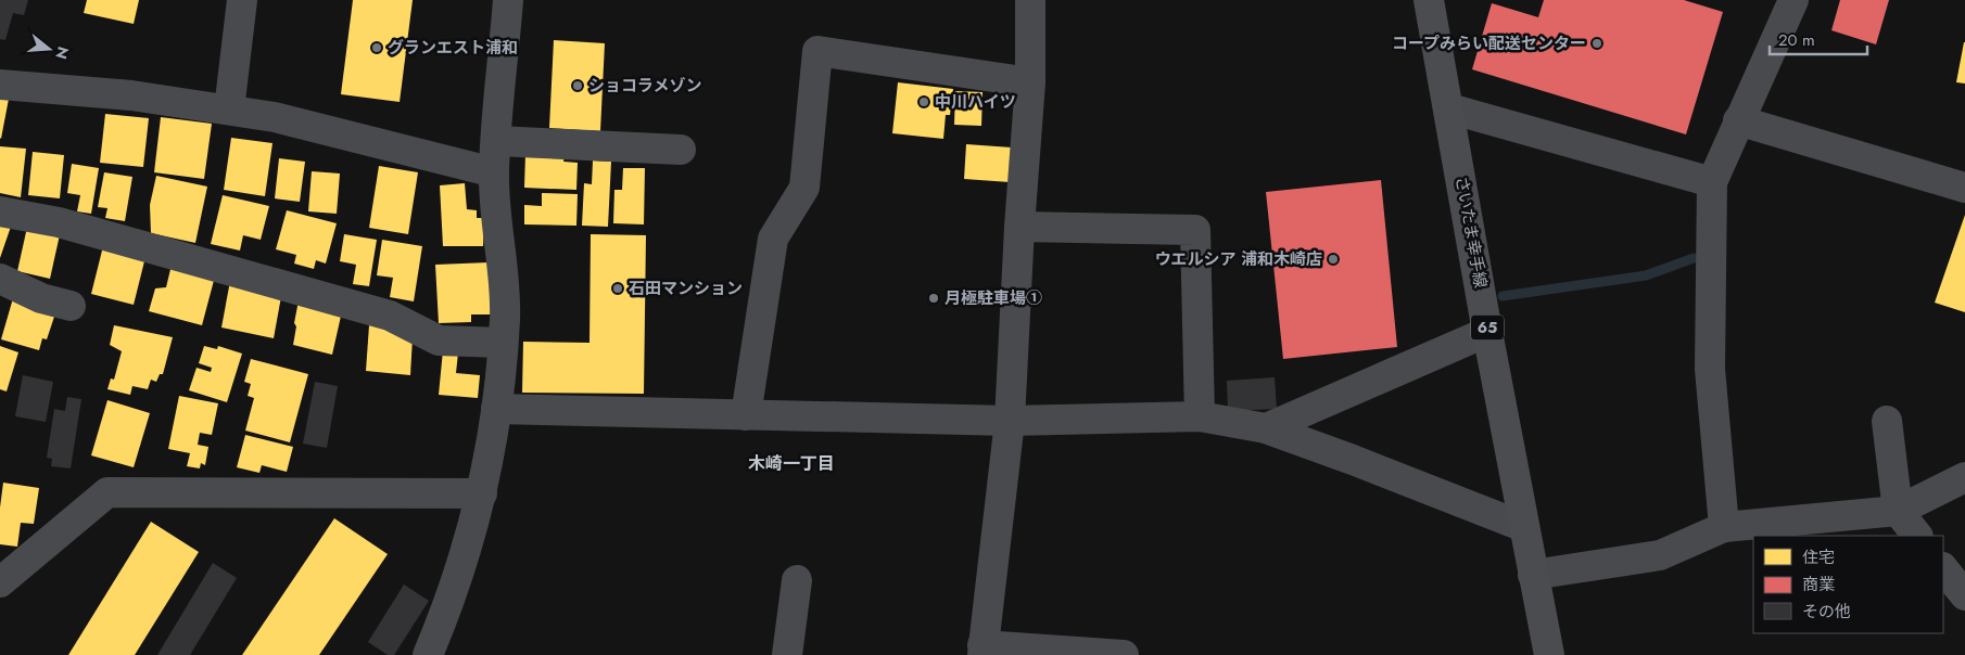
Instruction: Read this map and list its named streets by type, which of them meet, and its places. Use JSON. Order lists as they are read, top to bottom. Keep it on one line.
{"streets":{"main road":["さいたま幸手線","65"]},"districts":["木崎一丁目"],"places":["コープみらい配送センター","グランエスト浦和","ショコラメゾン","中川ハイツ","ウエルシア 浦和木崎店","石田マンション","月極駐車場①"],"legend":["住宅","商業","その他"],"scale_bar":"20 m","north":"right"}
